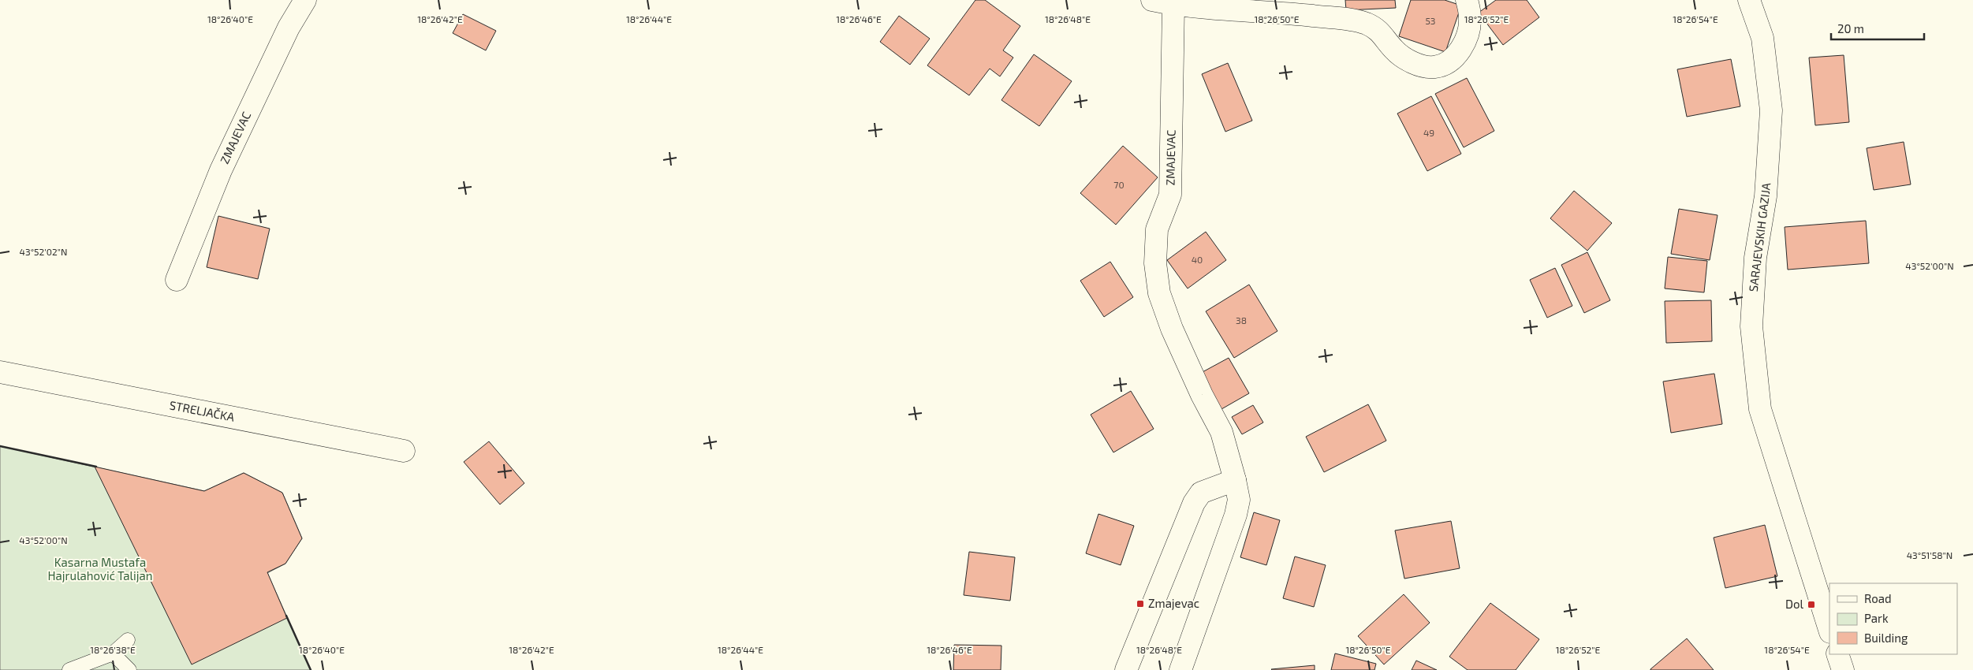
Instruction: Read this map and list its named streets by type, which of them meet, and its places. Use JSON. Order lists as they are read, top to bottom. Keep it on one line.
{"streets":{"street":["ZMAJEVAC","SARAJEVSKIH GAZIJA","STRELJAČKA"]},"parks":["Kasarna Mustafa Hajrulahović Talijan"],"places":{"transit":["Zmajevac","Dol"]},"house_numbers":["53","49","70","40","38"],"legend":["Road","Park","Building"],"scale_bar":"20 m","coordinates":["18°26'40\"E","18°26'42\"E","18°26'44\"E","18°26'46\"E","18°26'48\"E","18°26'50\"E","18°26'52\"E","18°26'54\"E","43°52'02\"N","43°52'00\"N","43°51'58\"N","18°26'38\"E"]}
